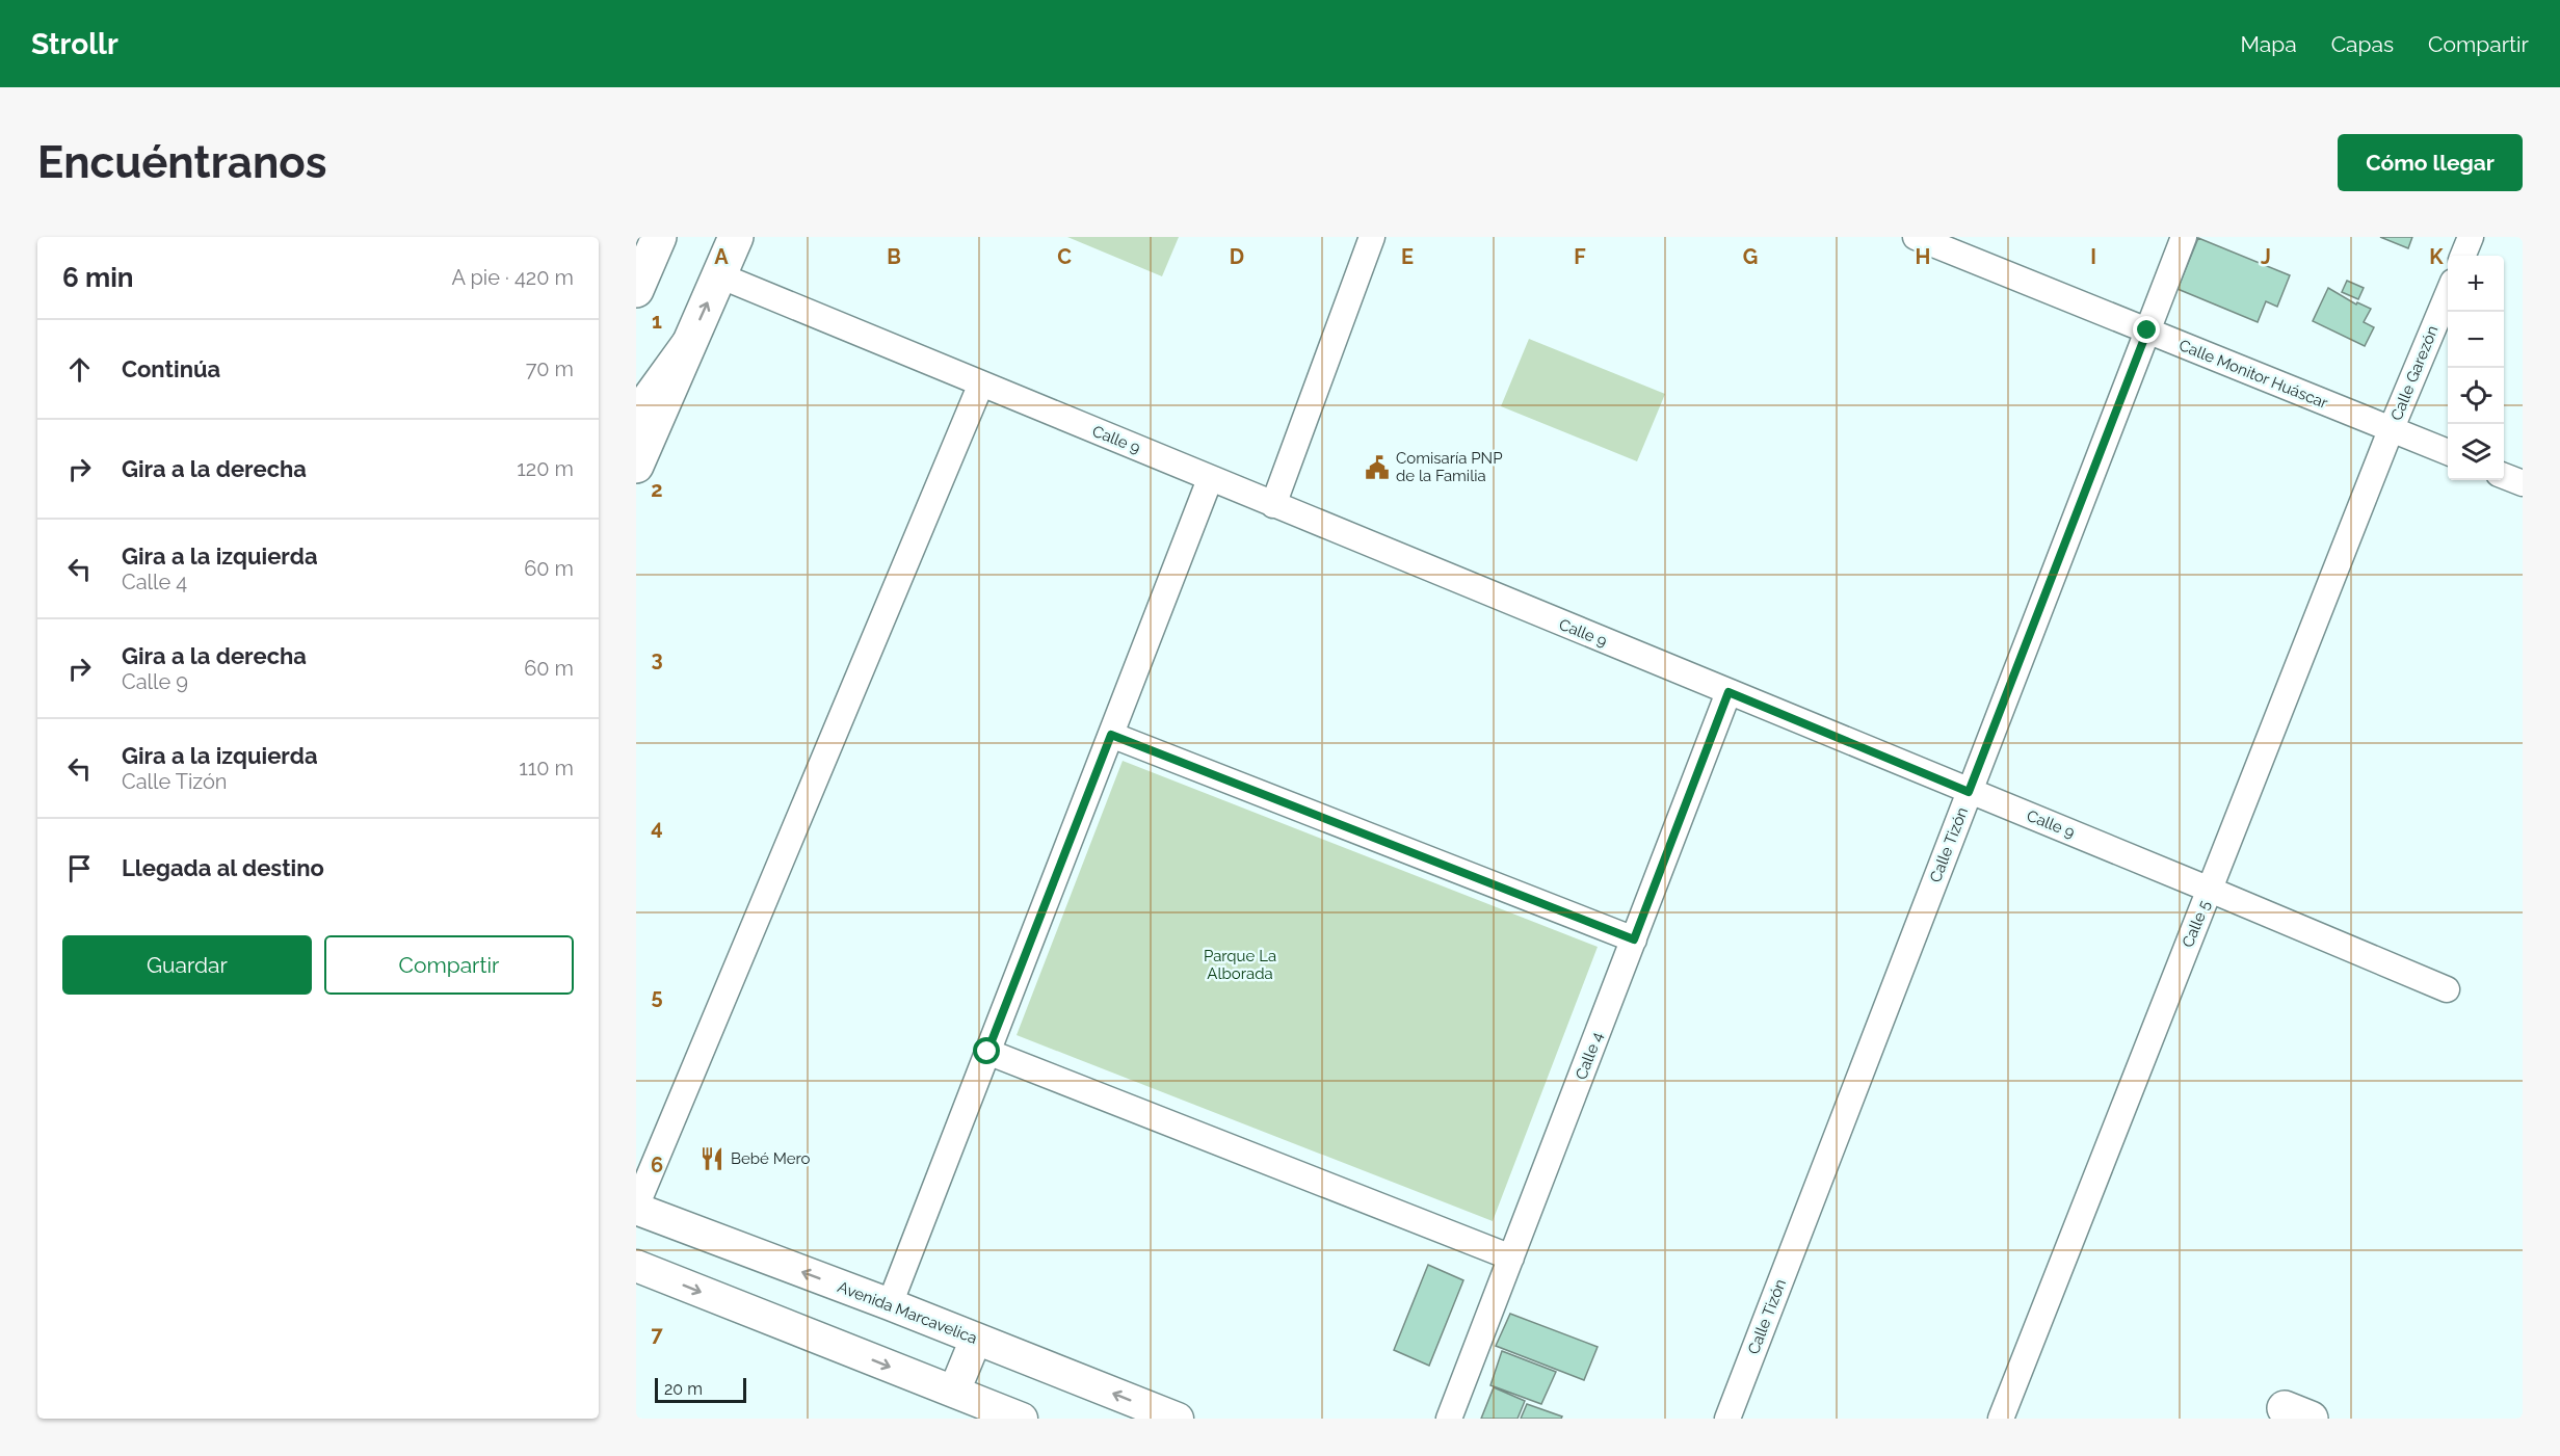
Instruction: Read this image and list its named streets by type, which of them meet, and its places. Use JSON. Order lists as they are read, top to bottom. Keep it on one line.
{"streets":{"street":["Calle Garezón","Calle Monitor Huáscar","Calle 9","Calle Tizón","Calle 5","Calle 4","Avenida Marcavelica"]},"crossings":[["Calle Garezón","Calle Monitor Huáscar"],["Calle Garezón","Calle 5"],["Calle Monitor Huáscar","Calle Tizón"],["Calle Monitor Huáscar","Calle 5"],["Calle 9","Calle Tizón"],["Calle 9","Calle 5"],["Calle 9","Calle 4"]],"parks":["Parque La Alborada"],"places":{"public building":["Comisaría PNP de la Familia"],"restaurant":["Bebé Mero"]},"scale_bar":"20 m","page":{"header":"Strollr","nav":["Mapa","Capas","Compartir"],"buttons":["Cómo llegar",["Guardar","Compartir"]],"title":"Encuéntranos","heading":["6 min","A pie · 420 m"],"map_buttons":["+","−"],"list":[["Continúa","70 m"],["Gira a la derecha","120 m"],["Gira a la izquierda","Calle 4","60 m"],["Gira a la derecha","Calle 9","60 m"],["Gira a la izquierda","Calle Tizón","110 m"],"Llegada al destino"],"scale":"20 m"},"grid":{"columns":["A","B","C","D","E","F","G","H","I","J","K"],"rows":["1","2","3","4","5","6","7"]}}
